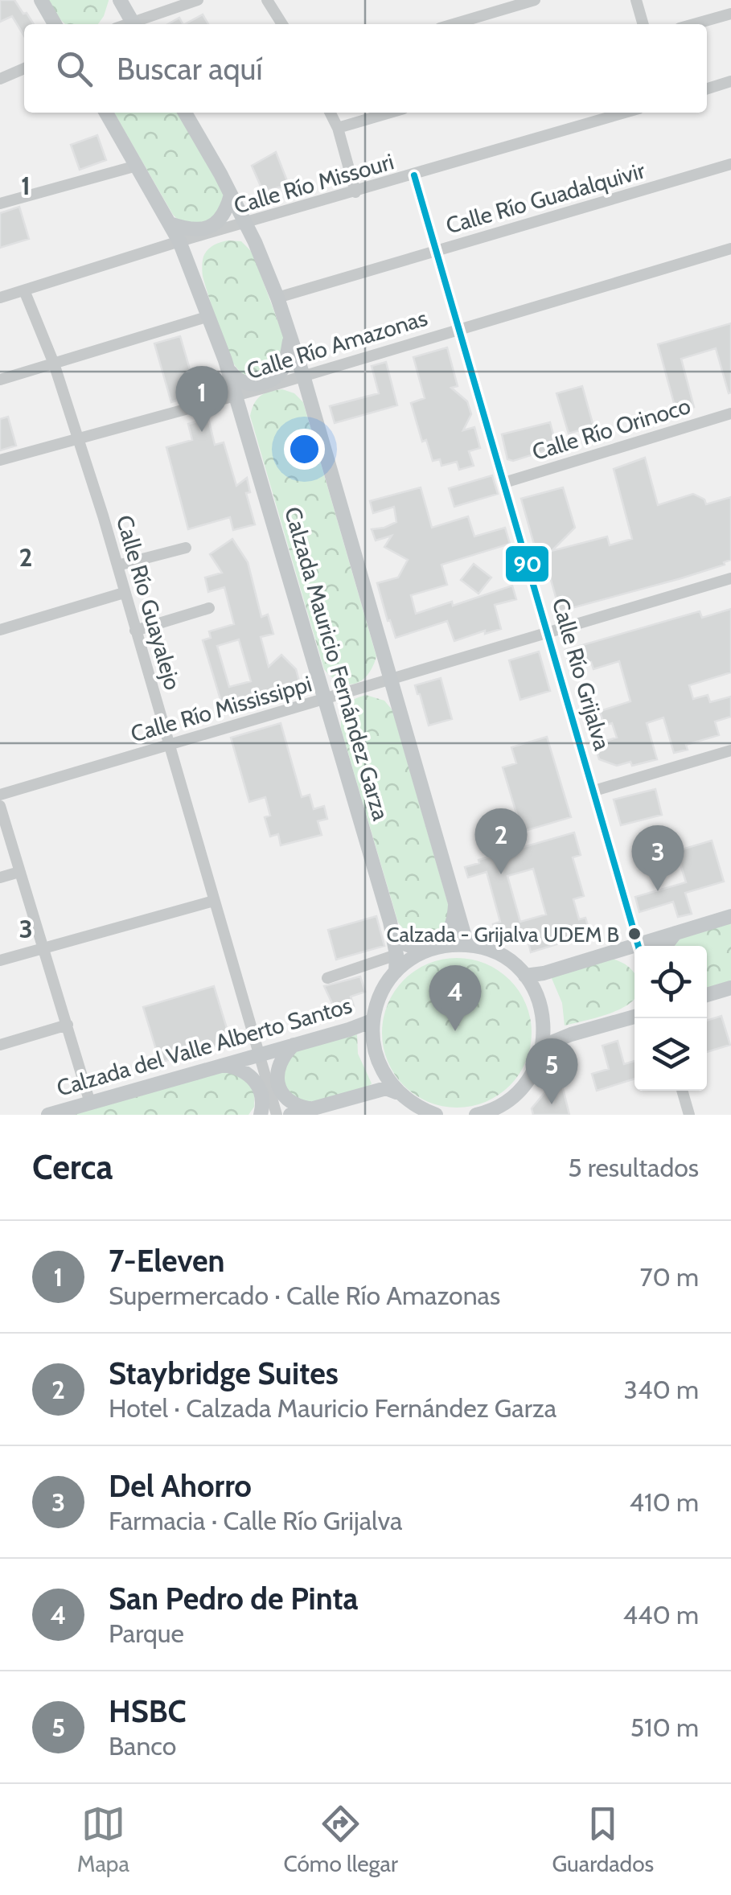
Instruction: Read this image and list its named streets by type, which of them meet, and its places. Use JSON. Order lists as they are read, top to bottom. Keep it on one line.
{"streets":{"main road":["Calzada Mauricio Fernández Garza","Calzada del Valle Alberto Santos"],"street":["Calle Río Missouri","Calle Río Guadalquivir","Calle Río Amazonas","Calle Río Orinoco","Calle Río Guayalejo","Calle Río Grijalva","Calle Río Mississippi"]},"crossings":[["Calle Río Missouri","Calle Río Guayalejo"],["Calle Río Missouri","Calzada Mauricio Fernández Garza"],["Calle Río Missouri","Calle Río Grijalva"],["Calle Río Guadalquivir","Calzada Mauricio Fernández Garza"],["Calle Río Guadalquivir","Calle Río Grijalva"],["Calle Río Amazonas","Calle Río Guayalejo"],["Calle Río Amazonas","Calzada Mauricio Fernández Garza"],["Calle Río Amazonas","Calle Río Grijalva"],["Calle Río Orinoco","Calle Río Grijalva"],["Calle Río Guayalejo","Calle Río Mississippi"],["Calle Río Guayalejo","Calzada del Valle Alberto Santos"],["Calzada Mauricio Fernández Garza","Calle Río Mississippi"],["Calle Río Grijalva","Calle Río Mississippi"]],"places":["Calzada - Grijalva UDEM B"],"lines":["transit line 90"],"page":{"search":"Buscar aquí","pins":["1","2","3","4","5"],"heading":["Cerca","5 resultados"],"list":[{"mark":"1","name":"7-Eleven","note":"Supermercado · Calle Río Amazonas","value":"70 m"},{"mark":"2","name":"Staybridge Suites","note":"Hotel · Calzada Mauricio Fernández Garza","value":"340 m"},{"mark":"3","name":"Del Ahorro","note":"Farmacia · Calle Río Grijalva","value":"410 m"},{"mark":"4","name":"San Pedro de Pinta","note":"Parque","value":"440 m"},{"mark":"5","name":"HSBC","note":"Banco","value":"510 m"}],"nav":["Mapa","Cómo llegar","Guardados"]},"grid":{"rows":["1","2","3"]}}
